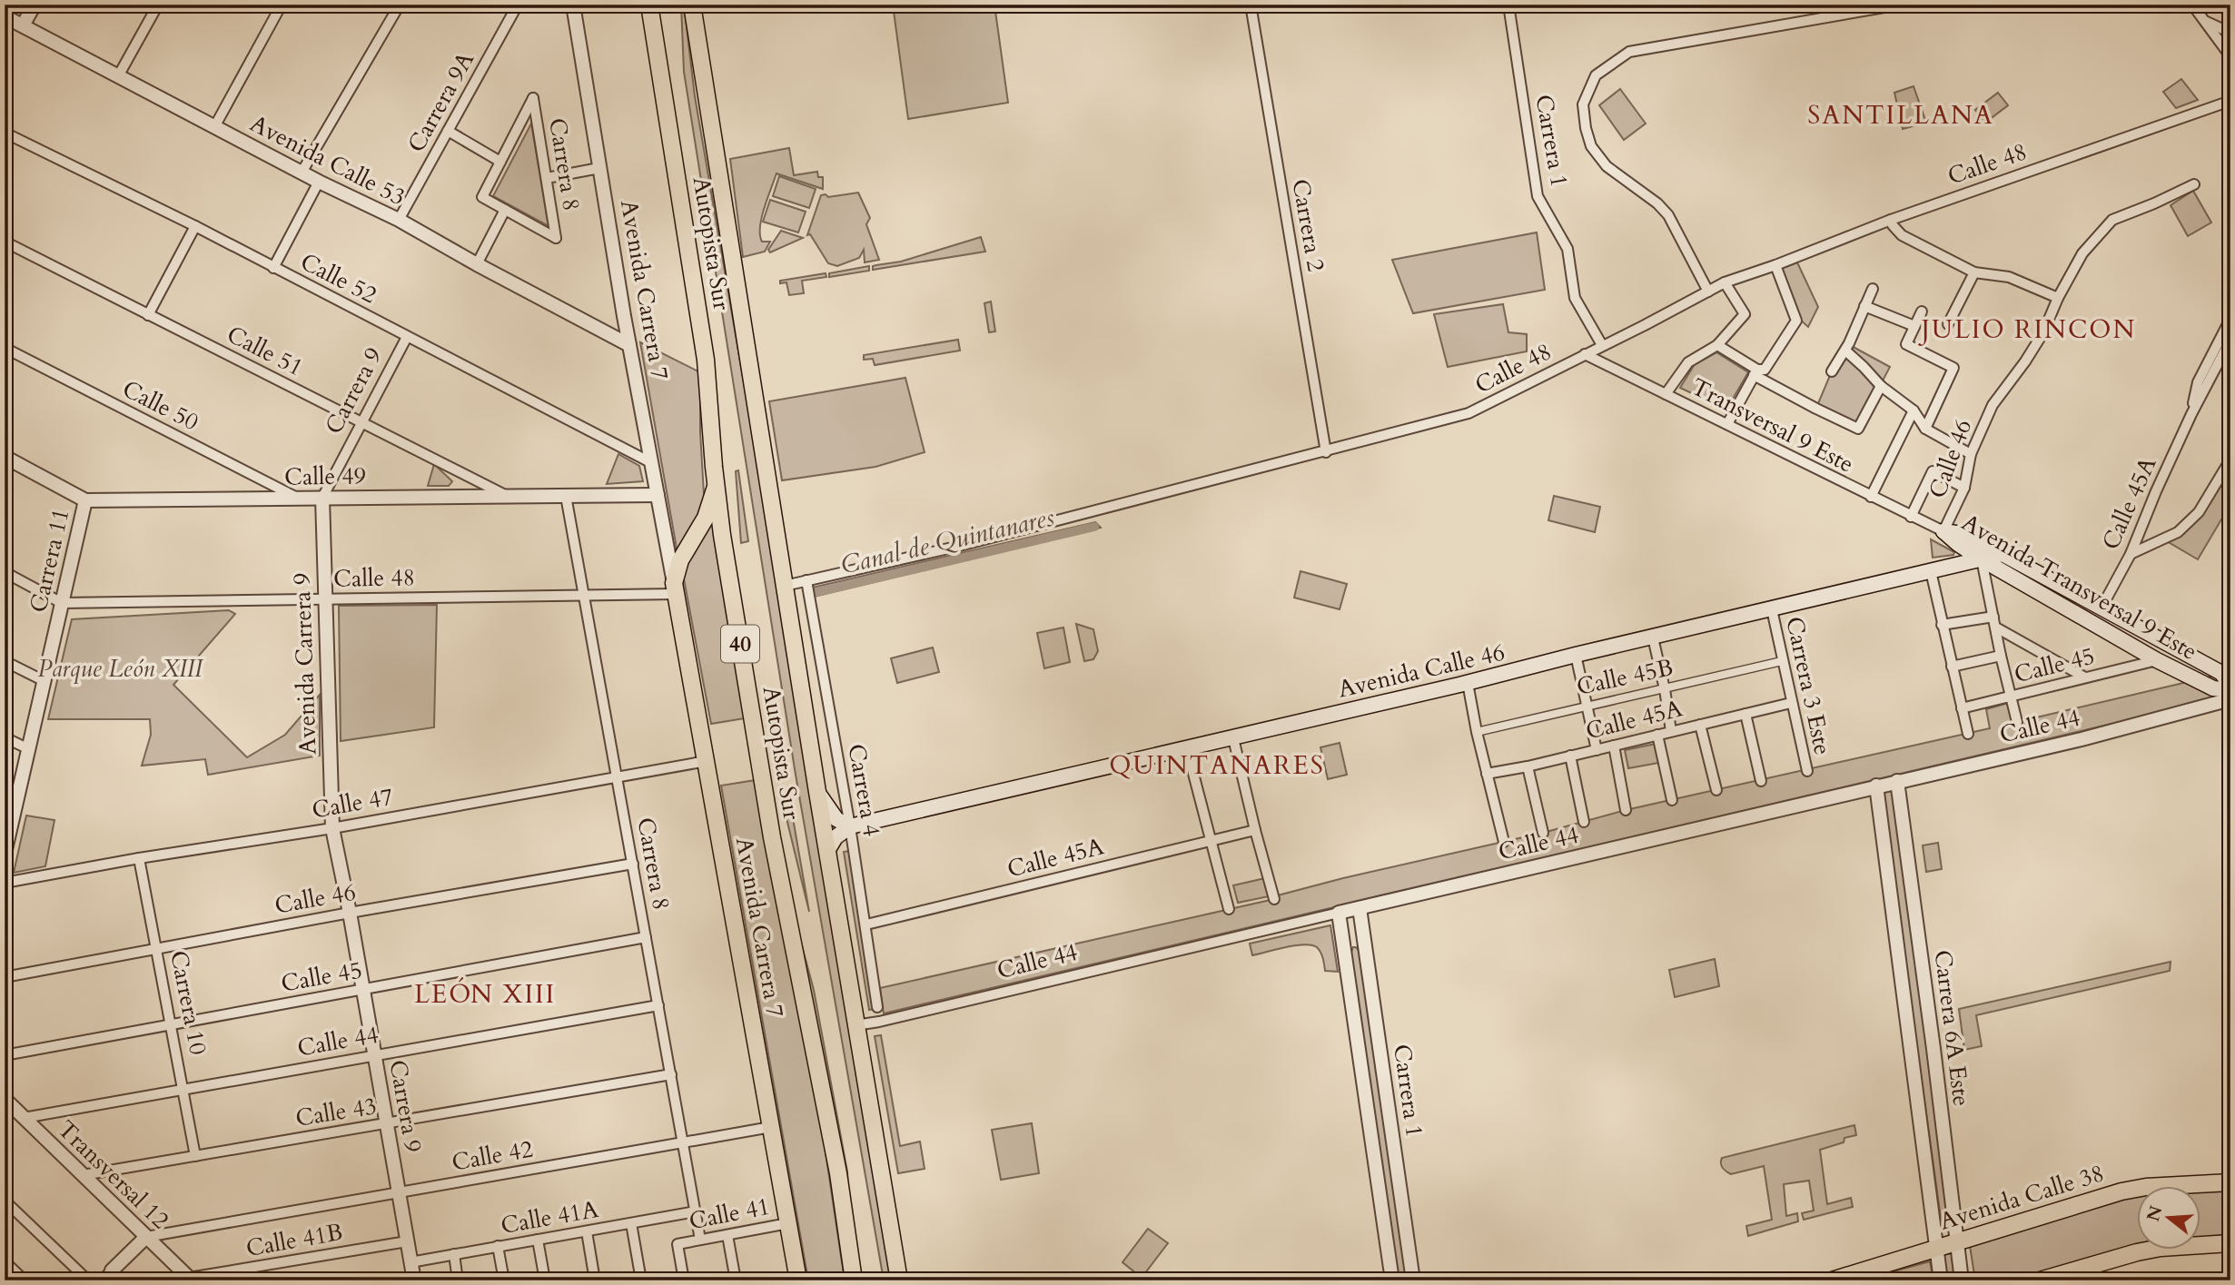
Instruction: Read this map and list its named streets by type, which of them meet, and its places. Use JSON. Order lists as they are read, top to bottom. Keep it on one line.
{"streets":{"main road":["Autopista Sur","Avenida Carrera 7","Avenida Transversal 9 Este","40","Avenida Calle 46","Avenida Calle 38"],"street":["Carrera 9A","Carrera 1","Avenida Calle 53","Calle 48","Carrera 8","Carrera 2","Calle 52","Calle 51","Carrera 9","Calle 50","Transversal 9 Este","Calle 46","Calle 49","Calle 45A","Carrera 11","Avenida Carrera 9","Calle 45","Calle 45B","Carrera 3 Este","Calle 44","Carrera 4","Calle 47","Carrera 10","Carrera 6A Este","Calle 43","Calle 42","Transversal 12","Calle 41","Calle 41A","Calle 41B"]},"crossings":[["Carrera 9A","Avenida Calle 53"],["Carrera 1","Calle 48"],["Carrera 1","Calle 44"],["Avenida Calle 53","Avenida Carrera 7"],["Calle 48","Carrera 8"],["Calle 48","Carrera 2"],["Calle 48","Autopista Sur"],["Calle 48","Avenida Carrera 7"],["Calle 48","Transversal 9 Este"],["Calle 48","Carrera 11"],["Calle 48","Avenida Carrera 9"],["Calle 48","Carrera 4"],["Carrera 8","Calle 46"],["Carrera 8","Calle 49"],["Carrera 8","Calle 45"],["Carrera 8","Calle 44"],["Carrera 8","Calle 47"],["Carrera 8","Calle 43"],["Carrera 8","Calle 42"],["Carrera 8","Calle 41"],["Carrera 8","Calle 41A"],["Autopista Sur","Calle 44"],["Calle 52","Avenida Carrera 7"],["Calle 52","Carrera 9"],["Avenida Carrera 7","Calle 49"],["Avenida Carrera 7","Calle 47"],["Avenida Carrera 7","Calle 42"],["Avenida Carrera 7","Calle 41"],["Calle 51","Carrera 9"],["Calle 51","Calle 49"],["Carrera 9","Calle 46"],["Carrera 9","Calle 49"],["Carrera 9","Avenida Carrera 9"],["Carrera 9","Calle 45"],["Carrera 9","Calle 44"],["Carrera 9","Calle 47"],["Carrera 9","Calle 43"],["Carrera 9","Calle 42"],["Carrera 9","Calle 41A"],["Carrera 9","Calle 41B"],["Calle 50","Calle 49"],["Transversal 9 Este","Calle 46"],["Transversal 9 Este","Avenida Transversal 9 Este"],["Calle 46","Avenida Transversal 9 Este"],["Calle 46","Carrera 10"],["Calle 49","Carrera 11"],["Calle 49","Avenida Carrera 9"],["Calle 45A","Carrera 3 Este"],["Calle 45A","Carrera 4"],["Avenida Transversal 9 Este","Calle 45"],["Avenida Transversal 9 Este","Avenida Calle 46"],["Avenida Carrera 9","Calle 47"],["Calle 45","Carrera 10"],["Avenida Calle 46","Carrera 3 Este"],["Avenida Calle 46","Carrera 4"],["Calle 45B","Carrera 3 Este"],["Calle 44","Carrera 10"],["Calle 44","Carrera 6A Este"],["Calle 44","Transversal 12"],["Calle 47","Carrera 10"],["Carrera 10","Calle 43"],["Carrera 6A Este","Avenida Calle 38"],["Calle 43","Transversal 12"],["Calle 42","Transversal 12"],["Transversal 12","Calle 41B"]],"districts":["SANTILLANA","JULIO RINCON","QUINTANARES","LEÓN XIII"],"water":["Canal de Quintanares"],"parks":["Parque León XIII"],"north":"left"}
